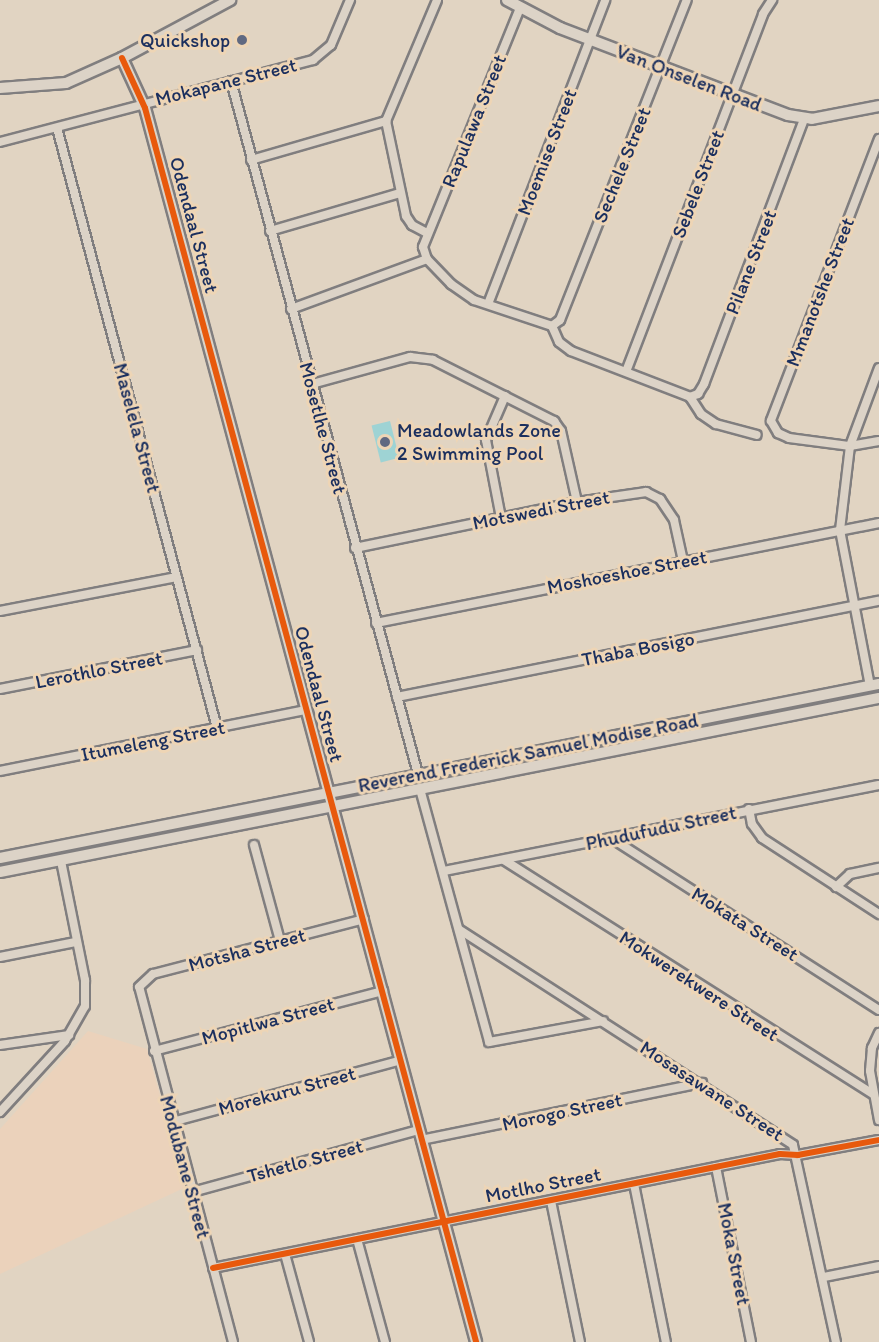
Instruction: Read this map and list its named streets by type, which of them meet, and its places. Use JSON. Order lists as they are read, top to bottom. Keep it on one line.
{"streets":{"street":["Van Onselen Road","Mokapane Street","Rapulawa Street","Moemise Street","Sechele Street","Sebele Street","Odendaal Street","Pilane Street","Mmanotshe Street","Maselela Street","Mosetlhe Street","Motswedi Street","Moshoeshoe Street","Thaba Bosigo","Lerothlo Street","Itumeleng Street","Reverend Frederick Samuel Modise Road","Phudufudu Street","Mokata Street","Motsha Street","Mokwerekwere Street","Mopitlwa Street","Morekuru Street","Mosasawane Street","Morogo Street","Tshetlo Street","Modubane Street","Motlho Street","Moka Street"]},"crossings":[["Van Onselen Road","Rapulawa Street"],["Van Onselen Road","Moemise Street"],["Van Onselen Road","Sechele Street"],["Van Onselen Road","Sebele Street"],["Van Onselen Road","Pilane Street"],["Mokapane Street","Odendaal Street"],["Mokapane Street","Maselela Street"],["Mokapane Street","Mosetlhe Street"],["Odendaal Street","Itumeleng Street"],["Odendaal Street","Reverend Frederick Samuel Modise Road"],["Odendaal Street","Motsha Street"],["Odendaal Street","Mopitlwa Street"],["Odendaal Street","Morekuru Street"],["Odendaal Street","Morogo Street"],["Odendaal Street","Tshetlo Street"],["Odendaal Street","Motlho Street"],["Maselela Street","Lerothlo Street"],["Maselela Street","Itumeleng Street"],["Mosetlhe Street","Motswedi Street"],["Mosetlhe Street","Moshoeshoe Street"],["Mosetlhe Street","Thaba Bosigo"],["Mosetlhe Street","Reverend Frederick Samuel Modise Road"],["Motswedi Street","Moshoeshoe Street"],["Phudufudu Street","Mokata Street"],["Phudufudu Street","Mokwerekwere Street"],["Motsha Street","Modubane Street"],["Mopitlwa Street","Modubane Street"],["Morekuru Street","Modubane Street"],["Mosasawane Street","Morogo Street"],["Mosasawane Street","Motlho Street"],["Morogo Street","Tshetlo Street"],["Tshetlo Street","Modubane Street"],["Modubane Street","Motlho Street"],["Motlho Street","Moka Street"]],"places":["Quickshop","Meadowlands Zone 2 Swimming Pool"]}
